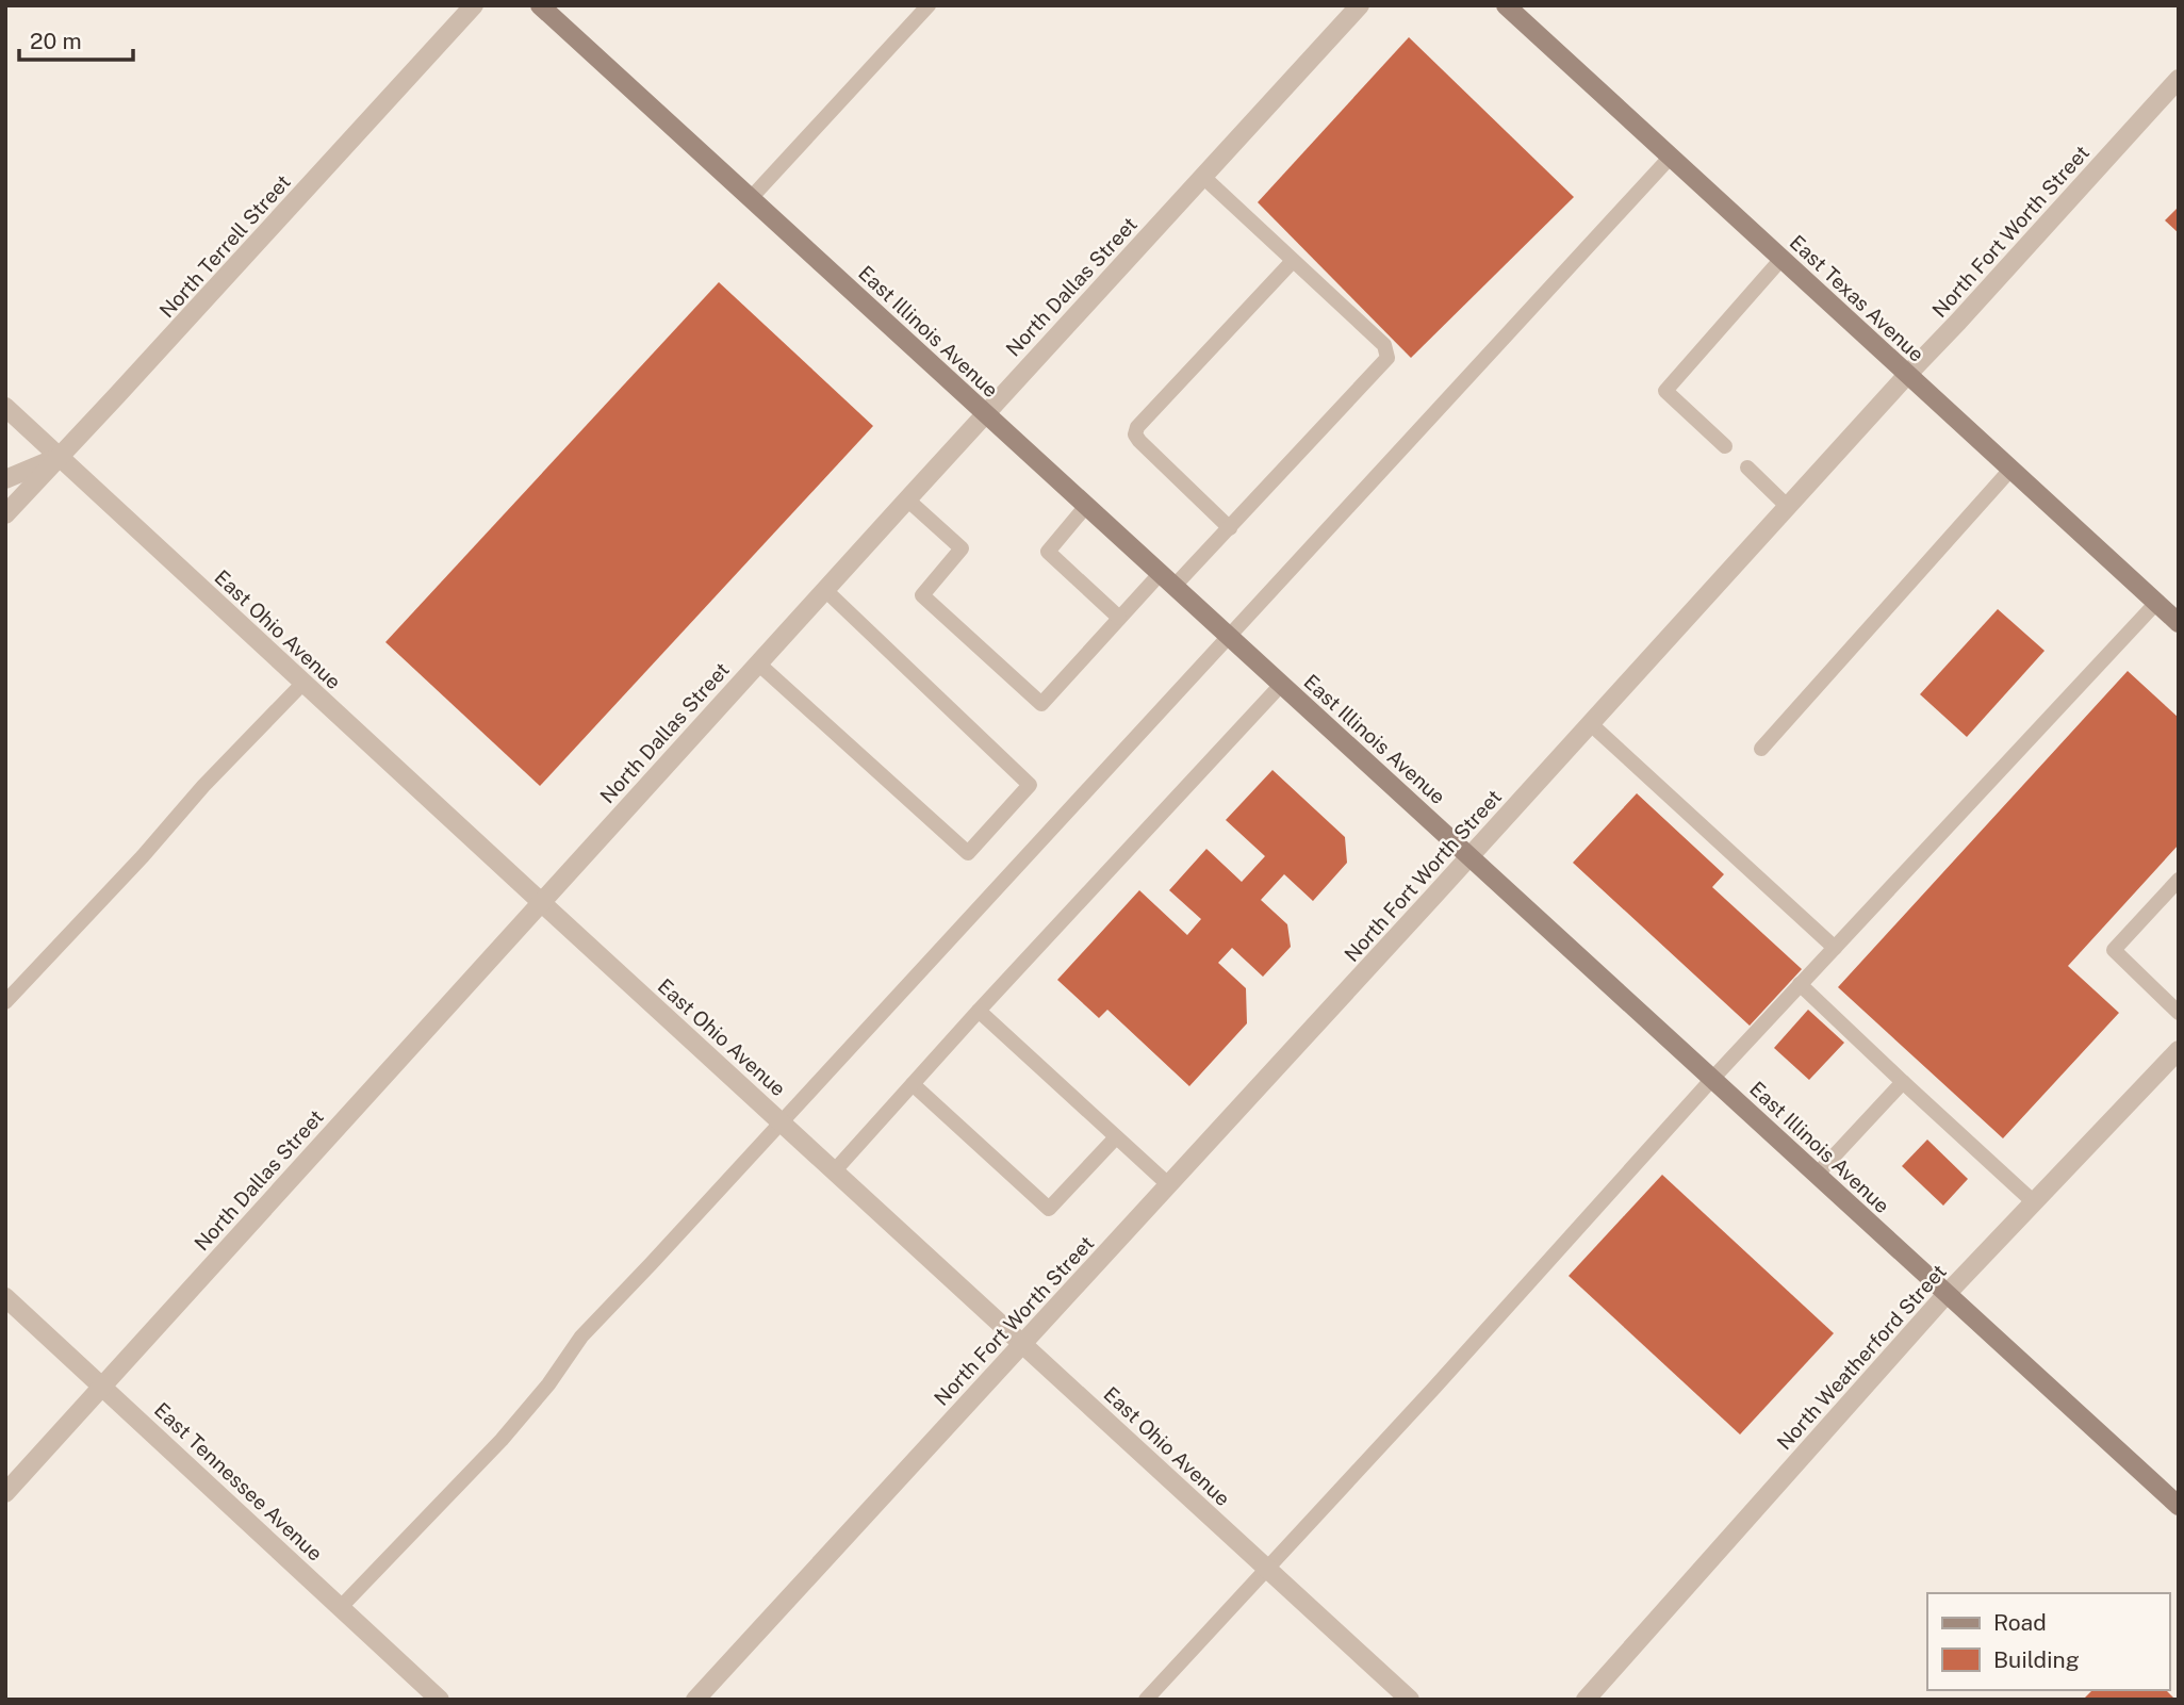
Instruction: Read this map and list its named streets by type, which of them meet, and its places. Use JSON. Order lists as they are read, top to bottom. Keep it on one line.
{"streets":{"main road":["East Texas Avenue","East Illinois Avenue"],"street":["North Fort Worth Street","North Terrell Street","North Dallas Street","East Ohio Avenue","North Weatherford Street","East Tennessee Avenue"]},"crossings":[["North Fort Worth Street","East Texas Avenue"],["North Fort Worth Street","East Illinois Avenue"],["North Fort Worth Street","East Ohio Avenue"],["North Terrell Street","East Ohio Avenue"],["North Dallas Street","East Illinois Avenue"],["North Dallas Street","East Ohio Avenue"],["North Dallas Street","East Tennessee Avenue"],["East Illinois Avenue","North Weatherford Street"]],"legend":["Road","Building"],"scale_bar":"20 m"}
